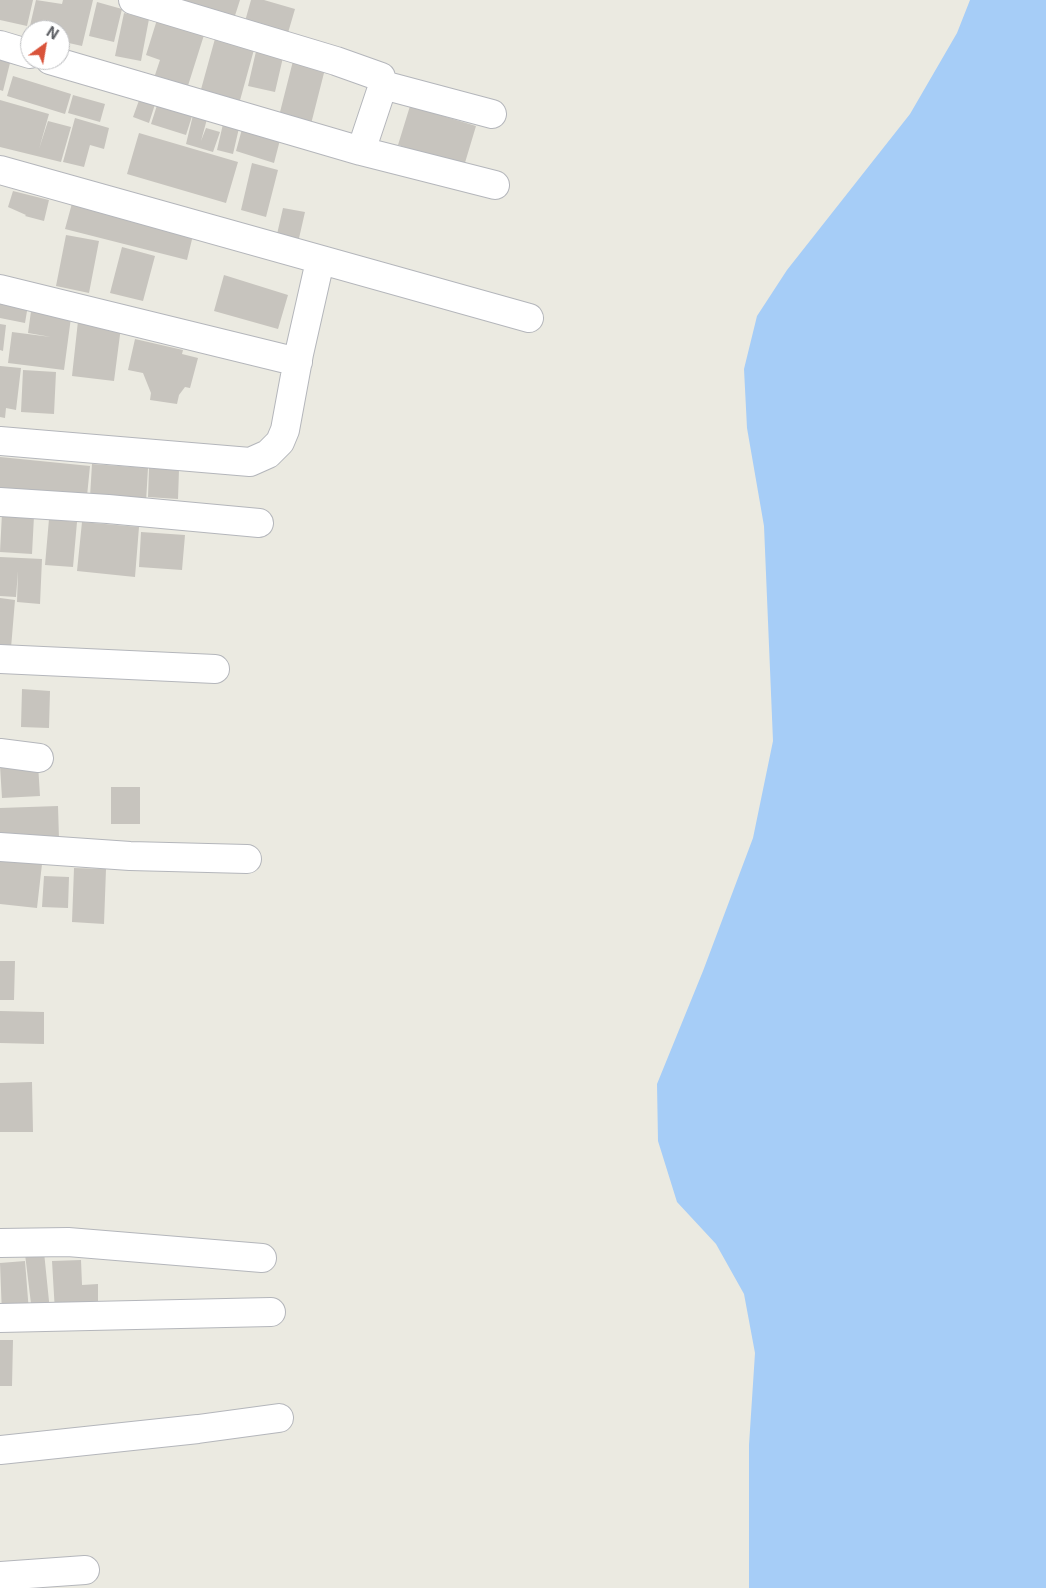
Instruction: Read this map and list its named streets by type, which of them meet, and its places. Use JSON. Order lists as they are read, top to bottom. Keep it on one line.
{"north":"top right"}
